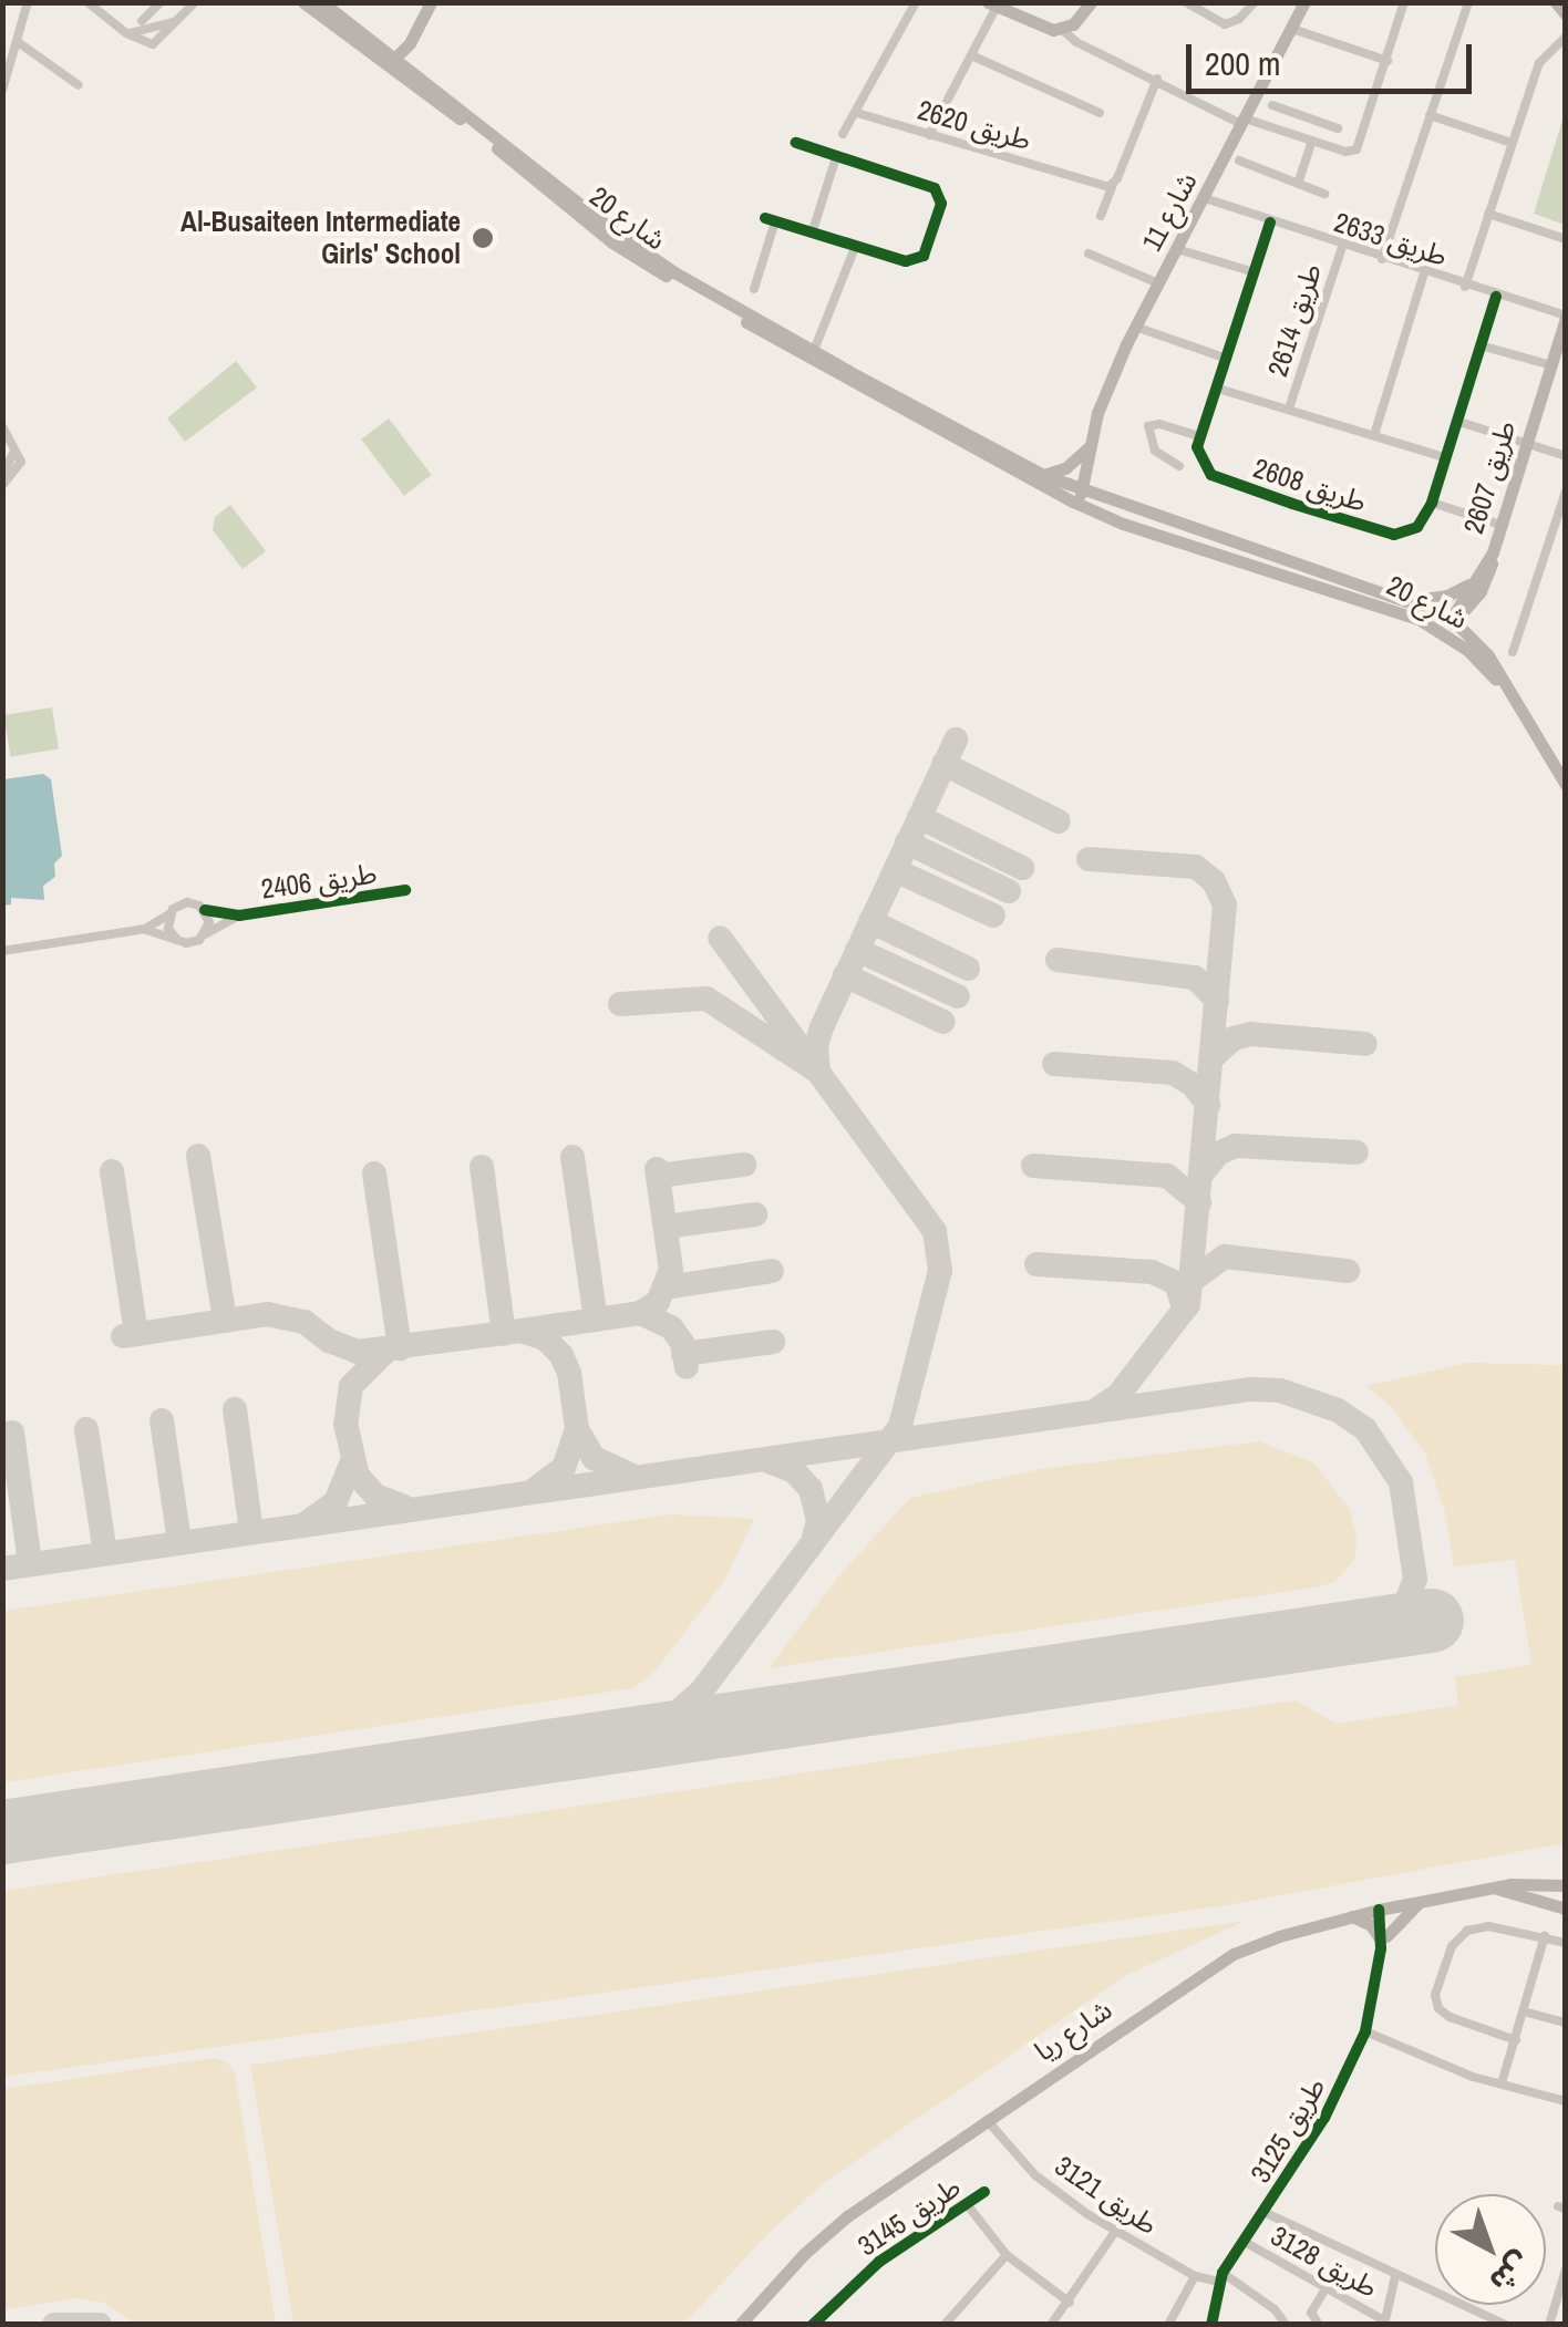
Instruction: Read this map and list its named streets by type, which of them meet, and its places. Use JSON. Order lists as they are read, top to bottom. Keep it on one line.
{"streets":{"main road":["شارع 11","شارع 20","طريق 2607","شارع ريا"],"street":["طريق 2620","طريق 2633","طريق 2614","طريق 2608","طريق 2406","طريق 3125","طريق 3121","طريق 3145","طريق 3128"]},"crossings":[["شارع 11","شارع 20"],["شارع 11","طريق 2633"],["طريق 2633","طريق 2614"],["طريق 2633","طريق 2607"],["شارع ريا","طريق 3125"],["شارع ريا","طريق 3121"],["طريق 3125","طريق 3121"],["طريق 3125","طريق 3128"]],"places":["Al-Busaiteen Intermediate Girls' School"],"scale_bar":"200 m","north":"bottom right"}
